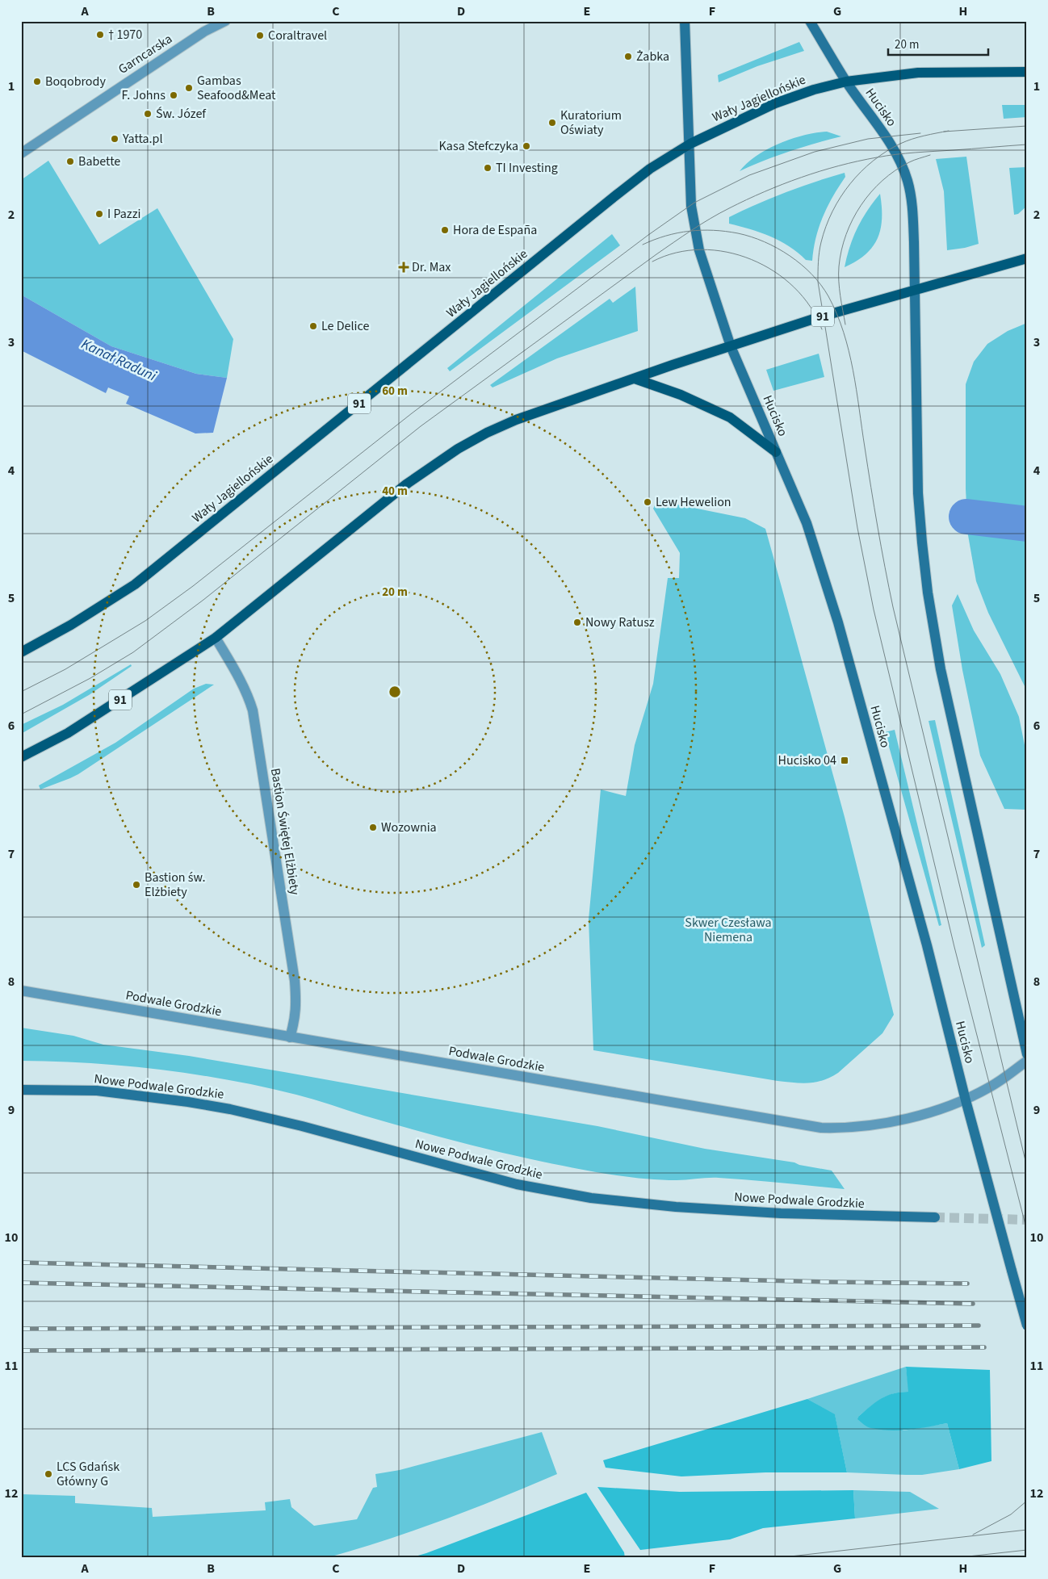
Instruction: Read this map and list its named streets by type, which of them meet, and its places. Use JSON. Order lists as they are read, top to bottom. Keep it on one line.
{"streets":{"main road":["Wały Jagiellońskie","Hucisko","91","Nowe Podwale Grodzkie"],"street":["Garncarska","Bastion Świętej Elżbiety","Podwale Grodzkie"]},"crossings":[["Wały Jagiellońskie","Hucisko"],["Hucisko","91"],["Hucisko","Podwale Grodzkie"],["91","Bastion Świętej Elżbiety"],["Bastion Świętej Elżbiety","Podwale Grodzkie"]],"water":["Kanał Raduni"],"parks":["Skwer Czesława Niemena"],"places":{"other":["† 1970","Coraltravel","Żabka","Boqobrody","Gambas Seafood&Meat","F. Johns","Św. Józef","Kuratorium Oświaty","Yatta.pl","Kasa Stefczyka","Babette","TI Investing","I Pazzi","Hora de España","Le Delice","Lew Hewelion","Nowy Ratusz","Wozownia","Bastion św. Elżbiety","LCS Gdańsk Główny G"],"health":["Dr. Max"],"transit":["Hucisko 04"]},"scale_bar":"20 m","grid":{"columns":["A","B","C","D","E","F","G","H"],"rows":["1","2","3","4","5","6","7","8","9","10","11","12"]},"rings":["60 m","40 m","20 m"]}
